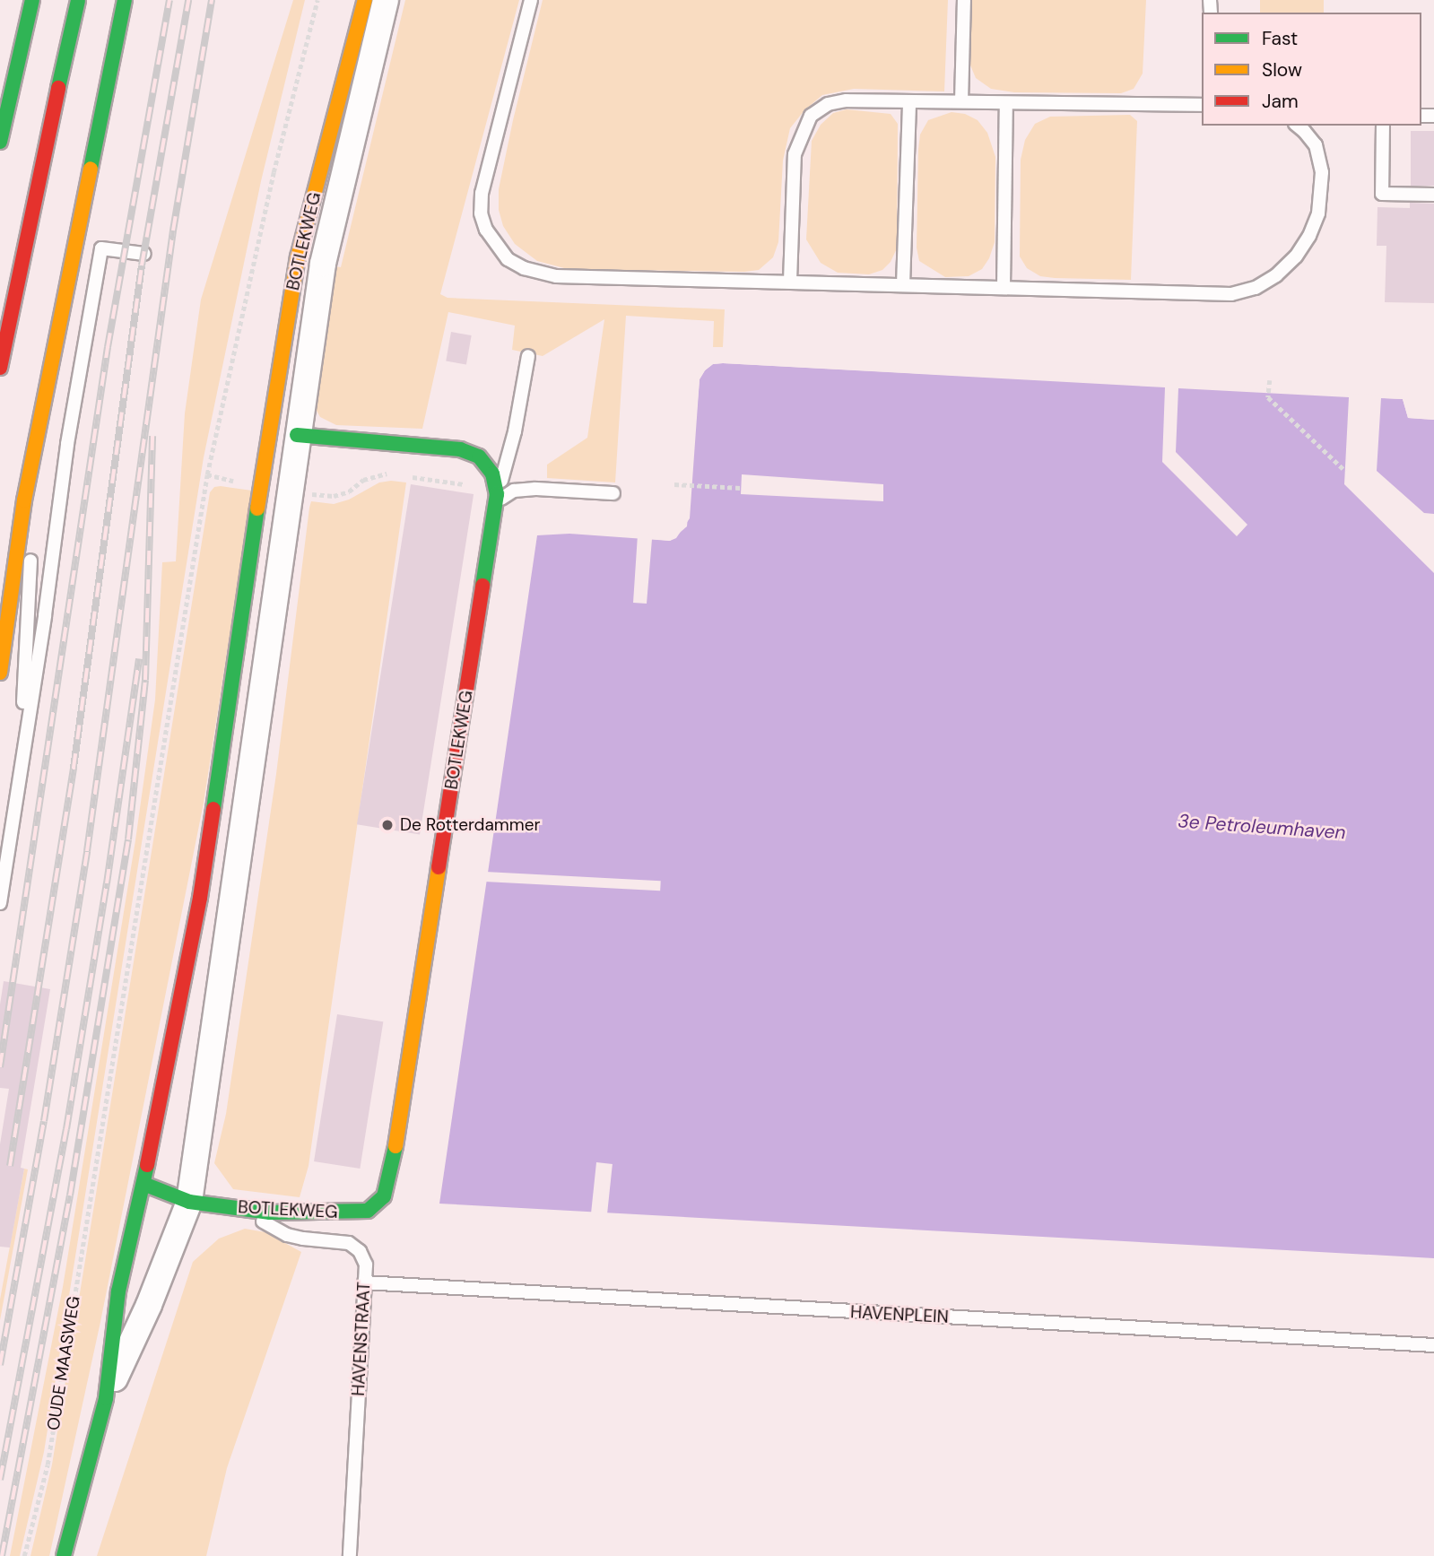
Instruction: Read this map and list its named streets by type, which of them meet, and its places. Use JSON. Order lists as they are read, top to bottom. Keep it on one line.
{"streets":{"main road":["BOTLEKWEG"],"lane":["HAVENPLEIN","HAVENSTRAAT"],"path":["OUDE MAASWEG"]},"crossings":[["BOTLEKWEG","HAVENSTRAAT"],["HAVENPLEIN","HAVENSTRAAT"]],"water":["3e Petroleumhaven"],"places":["De Rotterdammer"],"legend":["Fast","Slow","Jam"]}
